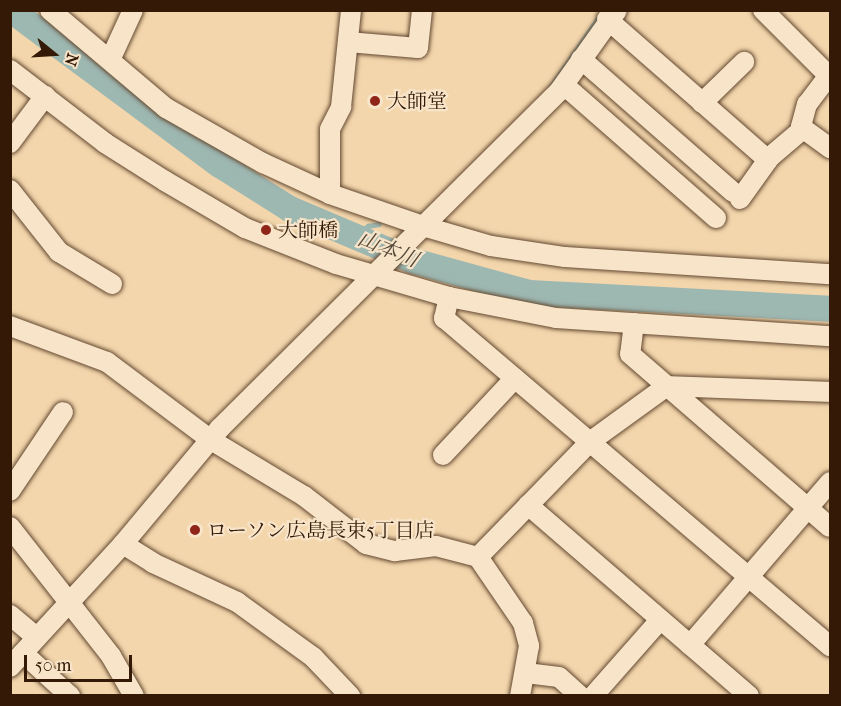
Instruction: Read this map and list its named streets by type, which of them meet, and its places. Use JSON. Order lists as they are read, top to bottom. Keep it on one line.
{"water":["山本川"],"places":["大師堂","大師橋","ローソン広島長束5丁目店"],"scale_bar":"50 m","north":"right"}
